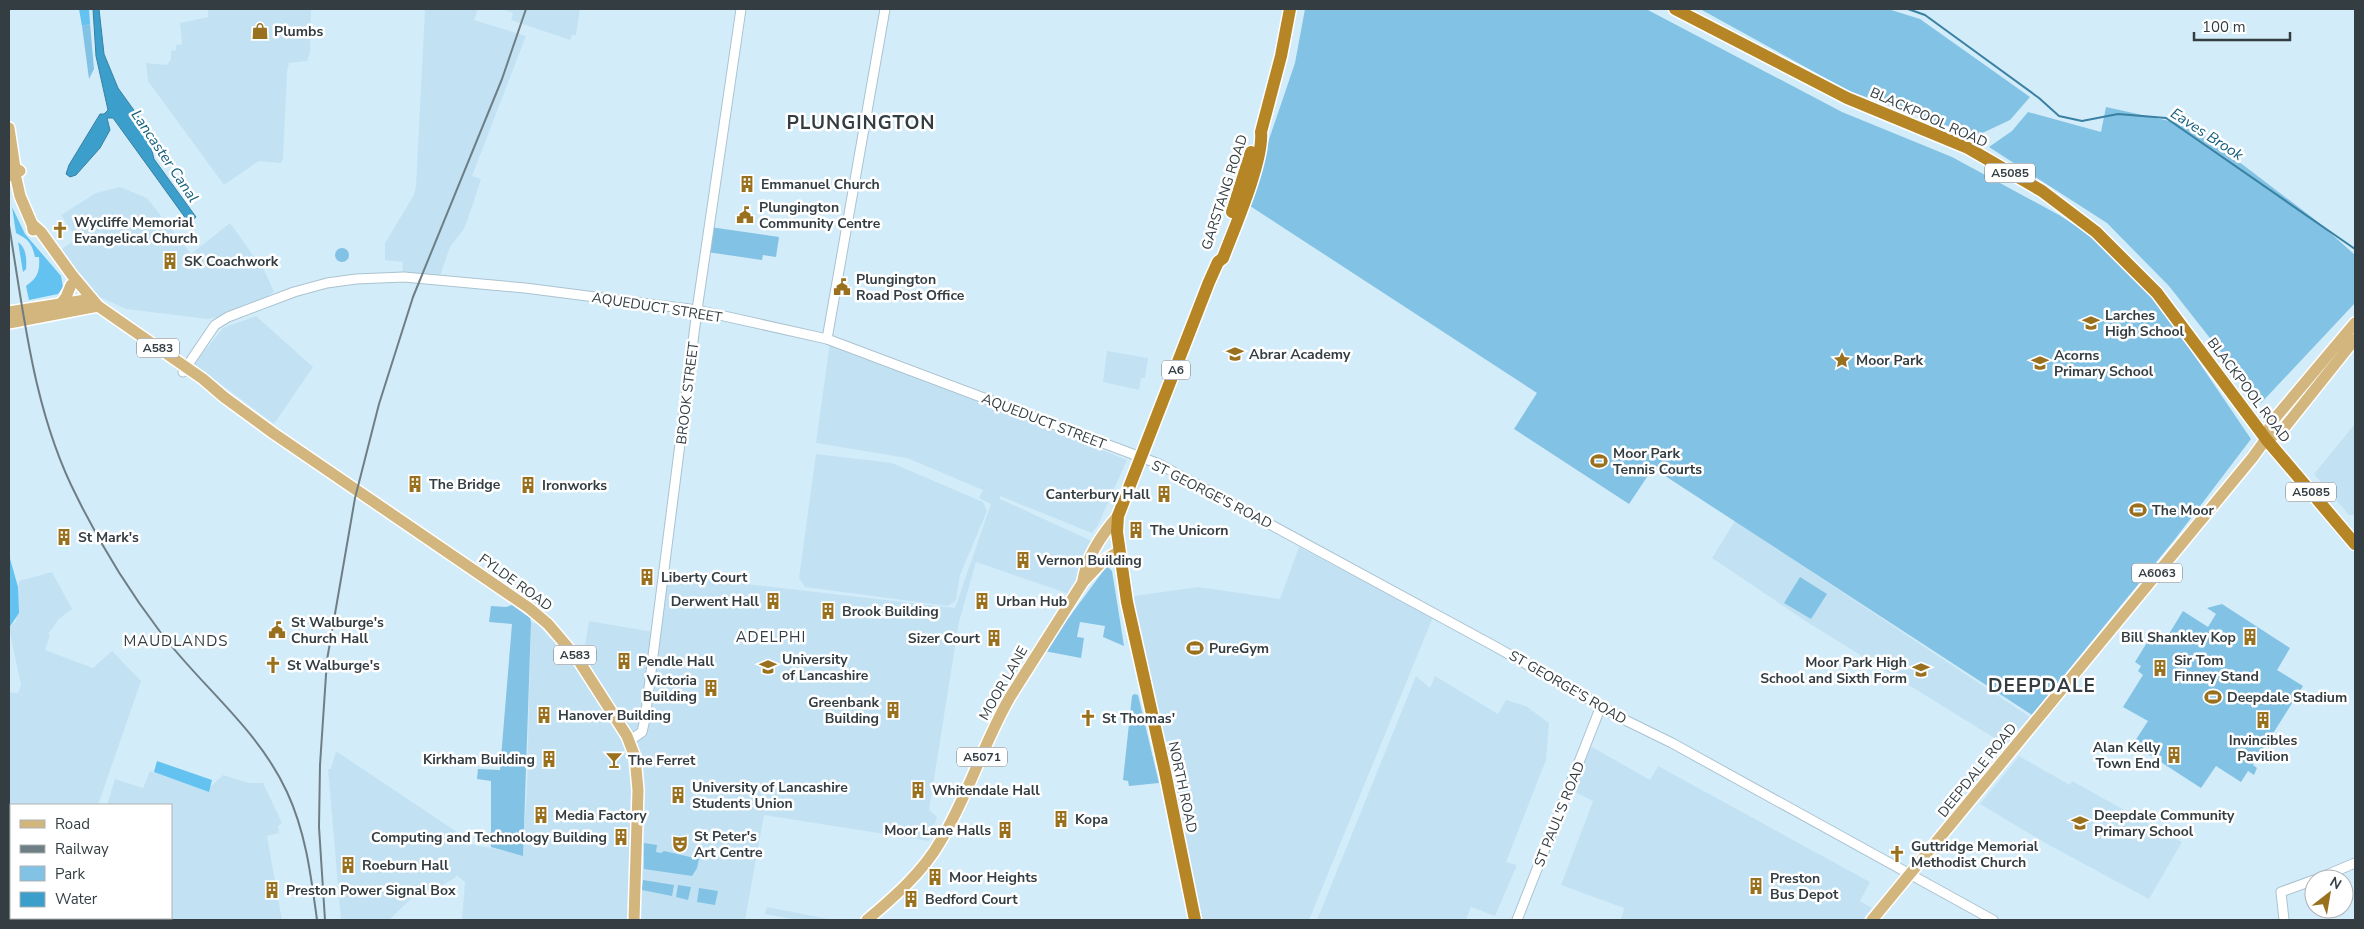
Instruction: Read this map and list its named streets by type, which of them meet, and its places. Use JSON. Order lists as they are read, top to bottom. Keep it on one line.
{"streets":{"highway":["BLACKPOOL ROAD","A5085","GARSTANG ROAD","A6","MOOR LANE","NORTH ROAD"],"main road":["A583","A6063","FYLDE ROAD","A5071","DEEPDALE ROAD"],"street":["AQUEDUCT STREET","BROOK STREET","ST GEORGE'S ROAD","ST PAUL'S ROAD"]},"crossings":[["BLACKPOOL ROAD","DEEPDALE ROAD"],["GARSTANG ROAD","AQUEDUCT STREET"],["GARSTANG ROAD","ST GEORGE'S ROAD"],["GARSTANG ROAD","MOOR LANE"],["AQUEDUCT STREET","BROOK STREET"],["AQUEDUCT STREET","ST GEORGE'S ROAD"],["AQUEDUCT STREET","FYLDE ROAD"],["AQUEDUCT STREET","MOOR LANE"],["BROOK STREET","FYLDE ROAD"],["ST GEORGE'S ROAD","MOOR LANE"],["ST GEORGE'S ROAD","DEEPDALE ROAD"],["ST GEORGE'S ROAD","ST PAUL'S ROAD"],["MOOR LANE","NORTH ROAD"]],"districts":["PLUNGINGTON","ADELPHI","MAUDLANDS","DEEPDALE"],"water":["Eaves Brook","Lancaster Canal"],"places":{"shop":["Plumbs"],"building":["Emmanuel Church","SK Coachwork","The Bridge","Ironworks","Canterbury Hall","The Unicorn","St Mark's","Vernon Building","Liberty Court","Derwent Hall","Urban Hub","Brook Building","Bill Shankley Kop","Sizer Court","Pendle Hall","Sir Tom Finney Stand","Victoria Building","Greenbank Building","Hanover Building","Invincibles Pavilion","Alan Kelly Town End","Kirkham Building","Whitendale Hall","University of Lancashire Students Union","Media Factory","Kopa","Moor Lane Halls","Computing and Technology Building","Roeburn Hall","Moor Heights","Preston Bus Depot","Preston Power Signal Box","Bedford Court"],"public building":["Plungington Community Centre","Plungington Road Post Office","St Walburge's Church Hall"],"church":["Wycliffe Memorial Evangelical Church","St Walburge's","St Thomas'","Guttridge Memorial Methodist Church"],"school or university":["Larches High School","Abrar Academy","Acorns Primary School","University of Lancashire","Moor Park High School and Sixth Form","Deepdale Community Primary School"],"place":["Moor Park"],"sports":["Moor Park Tennis Courts","The Moor","PureGym","Deepdale Stadium"],"bar":["The Ferret"],"theatre":["St Peter's Art Centre"]},"legend":["Road","Railway","Park","Water"],"scale_bar":"100 m","north":"top right"}
